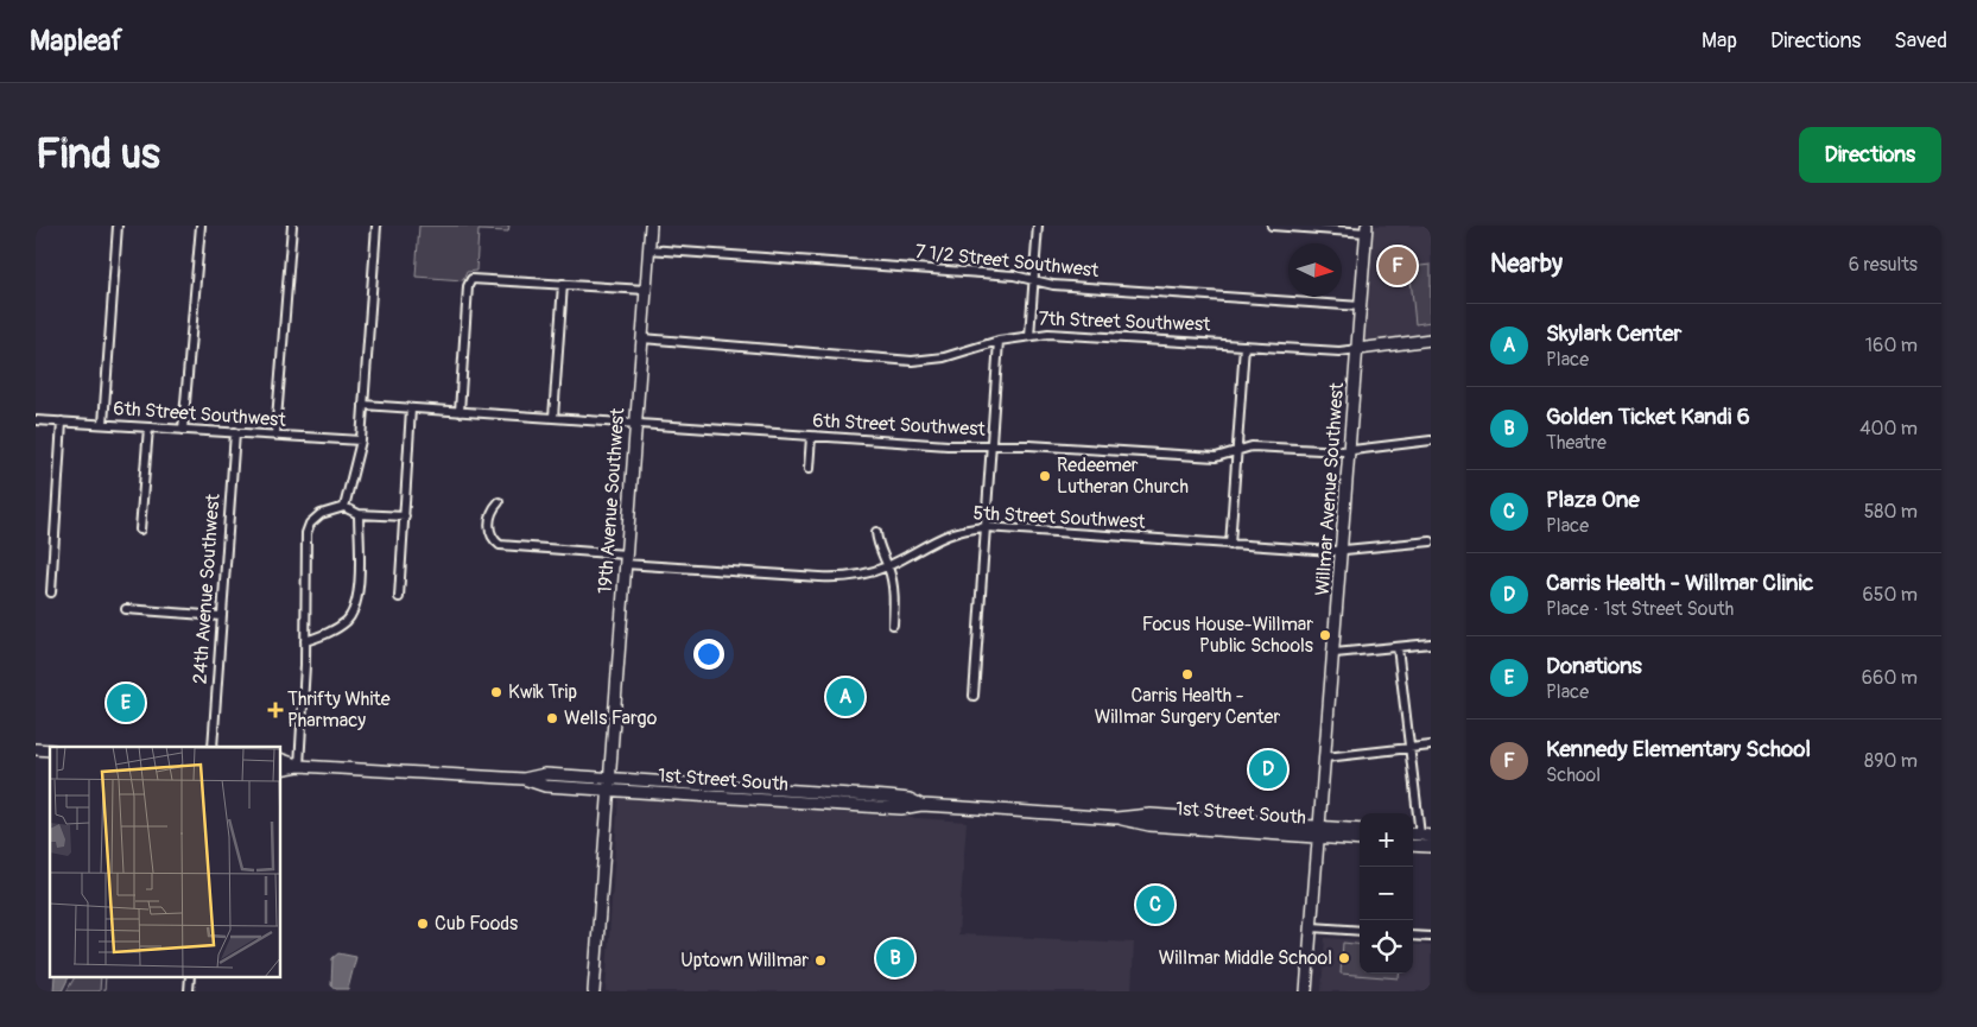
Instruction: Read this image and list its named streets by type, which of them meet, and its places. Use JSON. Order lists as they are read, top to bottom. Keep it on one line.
{"streets":{"main road":["7th Street Southwest","Willmar Avenue Southwest","19th Avenue Southwest","1st Street South"],"street":["7 1/2 Street Southwest","6th Street Southwest","5th Street Southwest","24th Avenue Southwest"]},"crossings":[["7 1/2 Street Southwest","Willmar Avenue Southwest"],["7 1/2 Street Southwest","19th Avenue Southwest"],["7th Street Southwest","Willmar Avenue Southwest"],["7th Street Southwest","19th Avenue Southwest"],["6th Street Southwest","Willmar Avenue Southwest"],["6th Street Southwest","19th Avenue Southwest"],["6th Street Southwest","24th Avenue Southwest"],["Willmar Avenue Southwest","5th Street Southwest"],["Willmar Avenue Southwest","1st Street South"],["19th Avenue Southwest","5th Street Southwest"],["19th Avenue Southwest","1st Street South"]],"places":{"other":["Redeemer Lutheran Church","Focus House-Willmar Public Schools","Carris Health - Willmar Surgery Center","Kwik Trip","Wells Fargo","Cub Foods","Willmar Middle School","Uptown Willmar"],"health":["Thrifty White Pharmacy"]},"north":"right","page":{"header":"Mapleaf","nav":["Map","Directions","Saved"],"buttons":"Directions","title":"Find us","heading":["Nearby","6 results"],"pins":["F","A","E","D","C","B"],"list":[{"mark":"A","name":"Skylark Center","note":"Place","value":"160 m"},{"mark":"B","name":"Golden Ticket Kandi 6","note":"Theatre","value":"400 m"},{"mark":"C","name":"Plaza One","note":"Place","value":"580 m"},{"mark":"D","name":"Carris Health - Willmar Clinic","note":"Place · 1st Street South","value":"650 m"},{"mark":"E","name":"Donations","note":"Place","value":"660 m"},{"mark":"F","name":"Kennedy Elementary School","note":"School","value":"890 m"}],"map_buttons":["+","−"]}}
